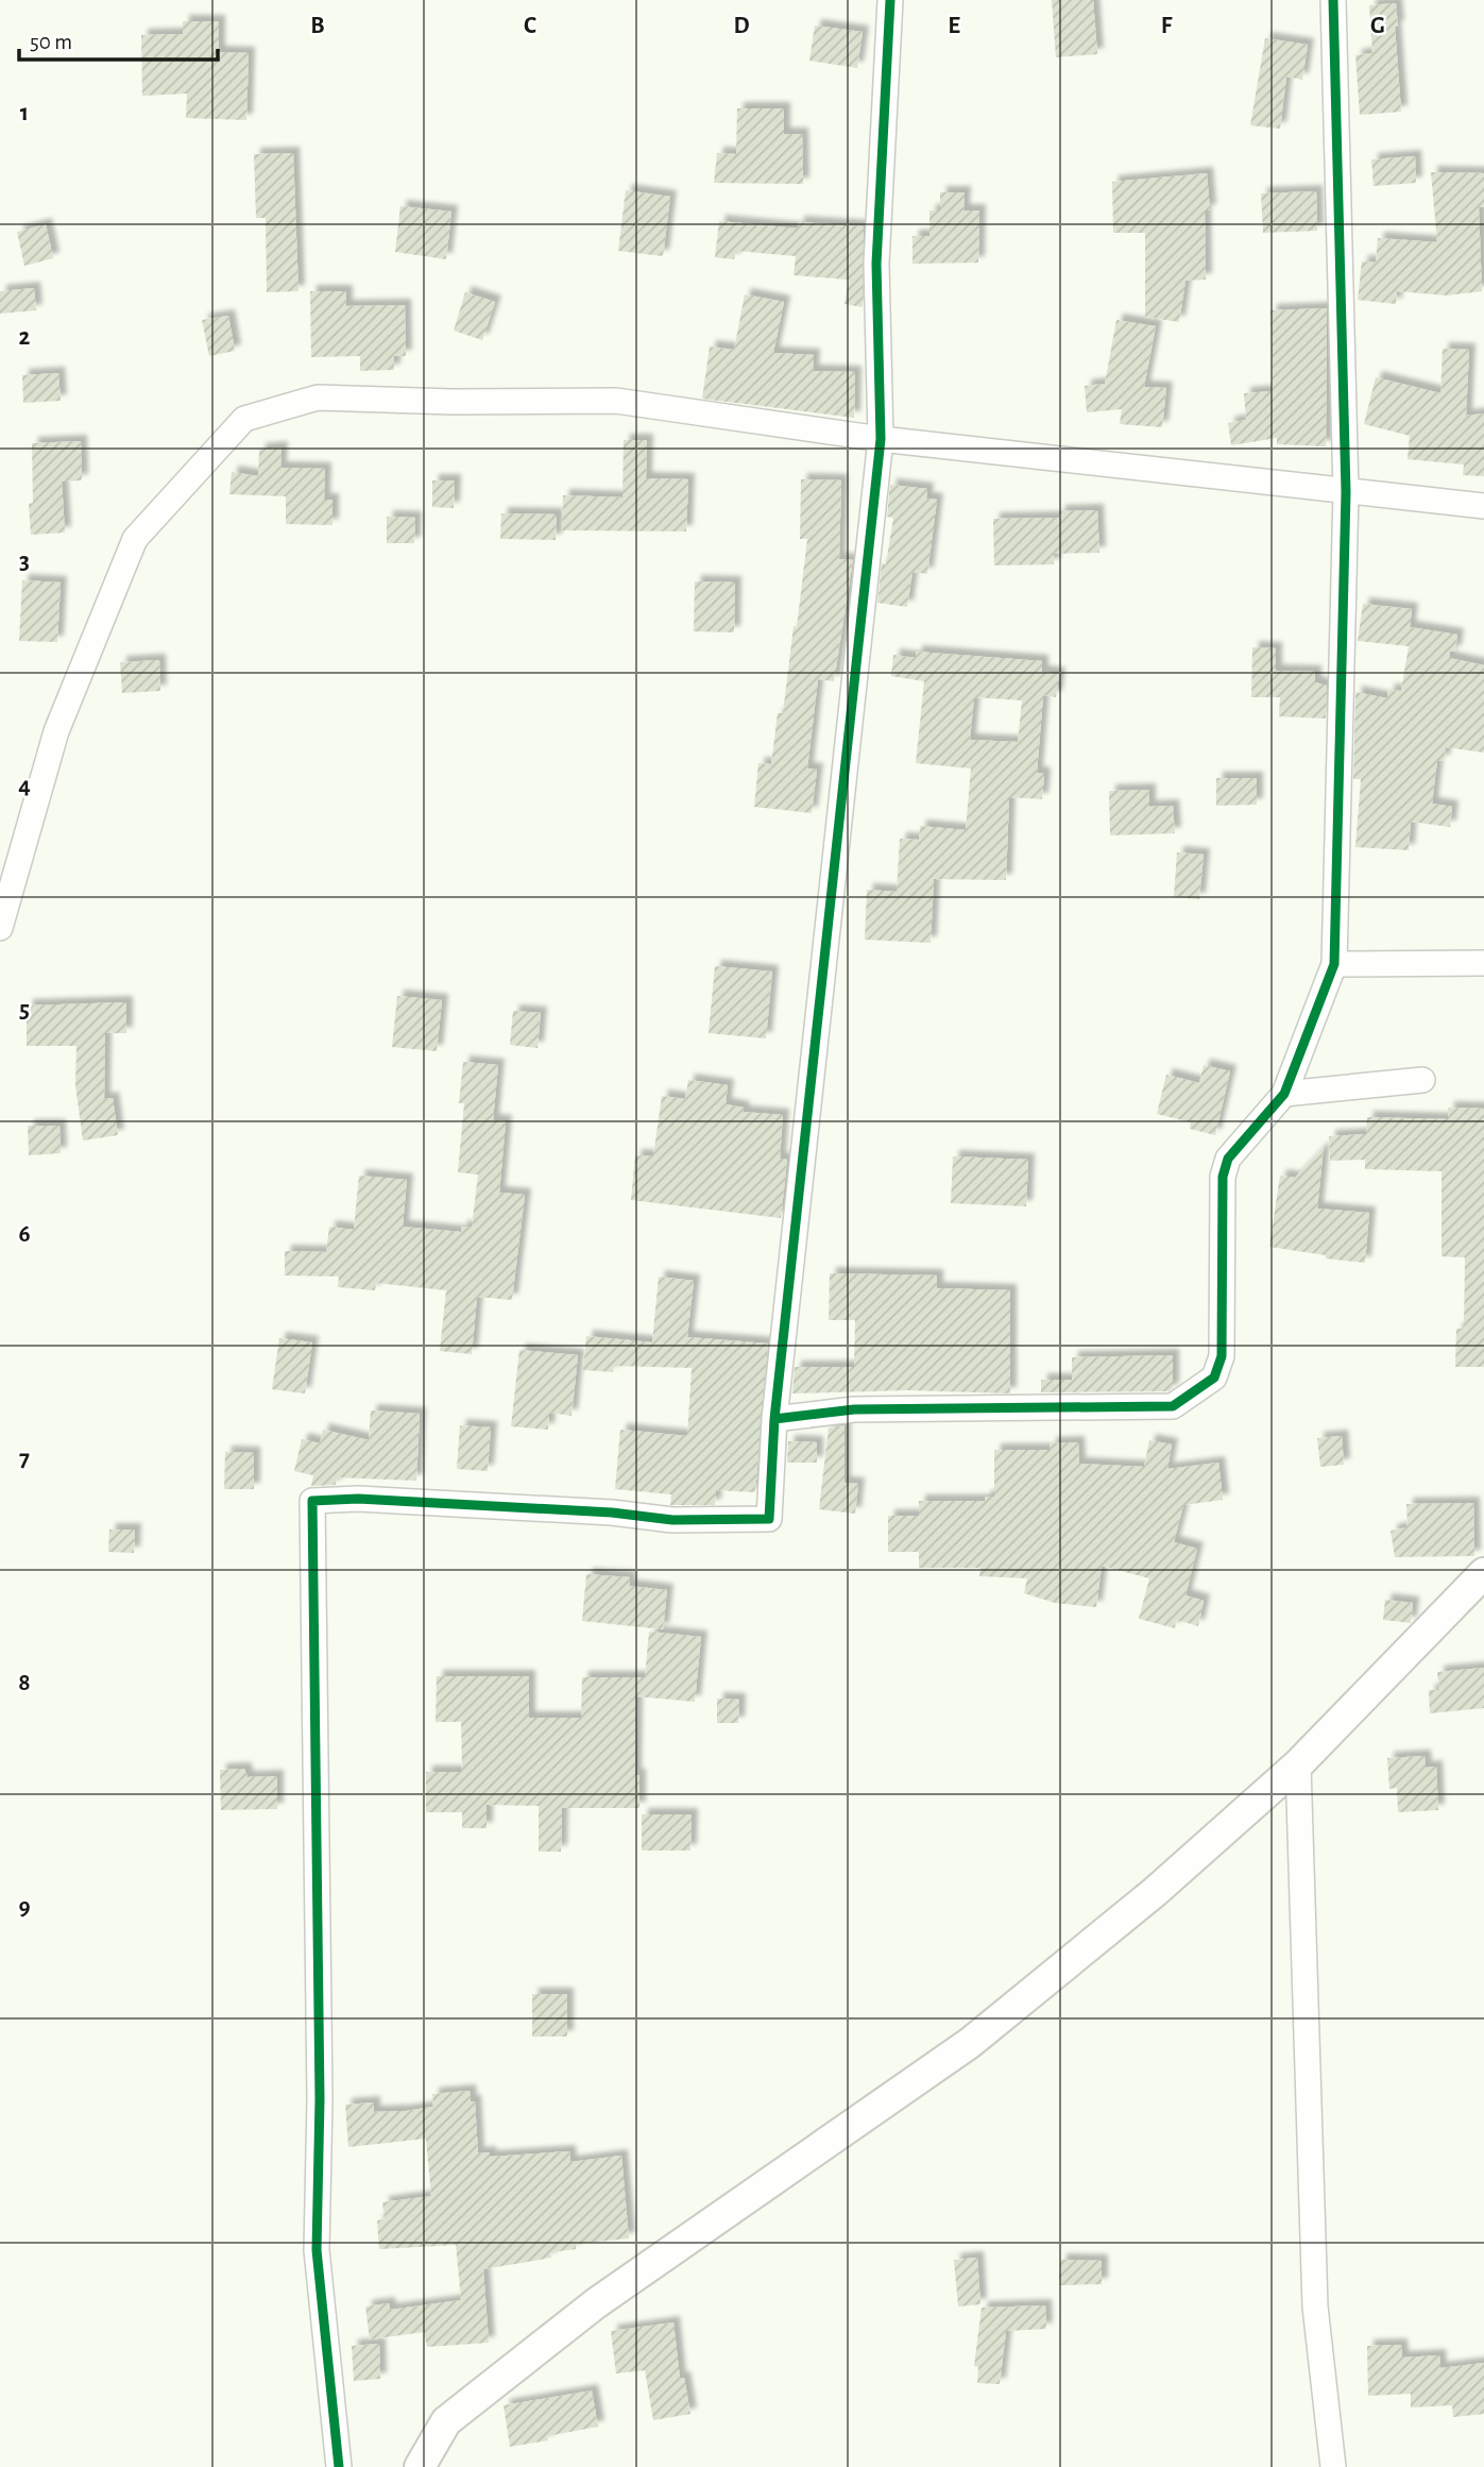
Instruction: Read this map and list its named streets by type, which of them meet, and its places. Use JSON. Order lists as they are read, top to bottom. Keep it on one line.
{"scale_bar":"50 m","grid":{"columns":["B","C","D","E","F","G"],"rows":["1","2","3","4","5","6","7","8","9"]}}
